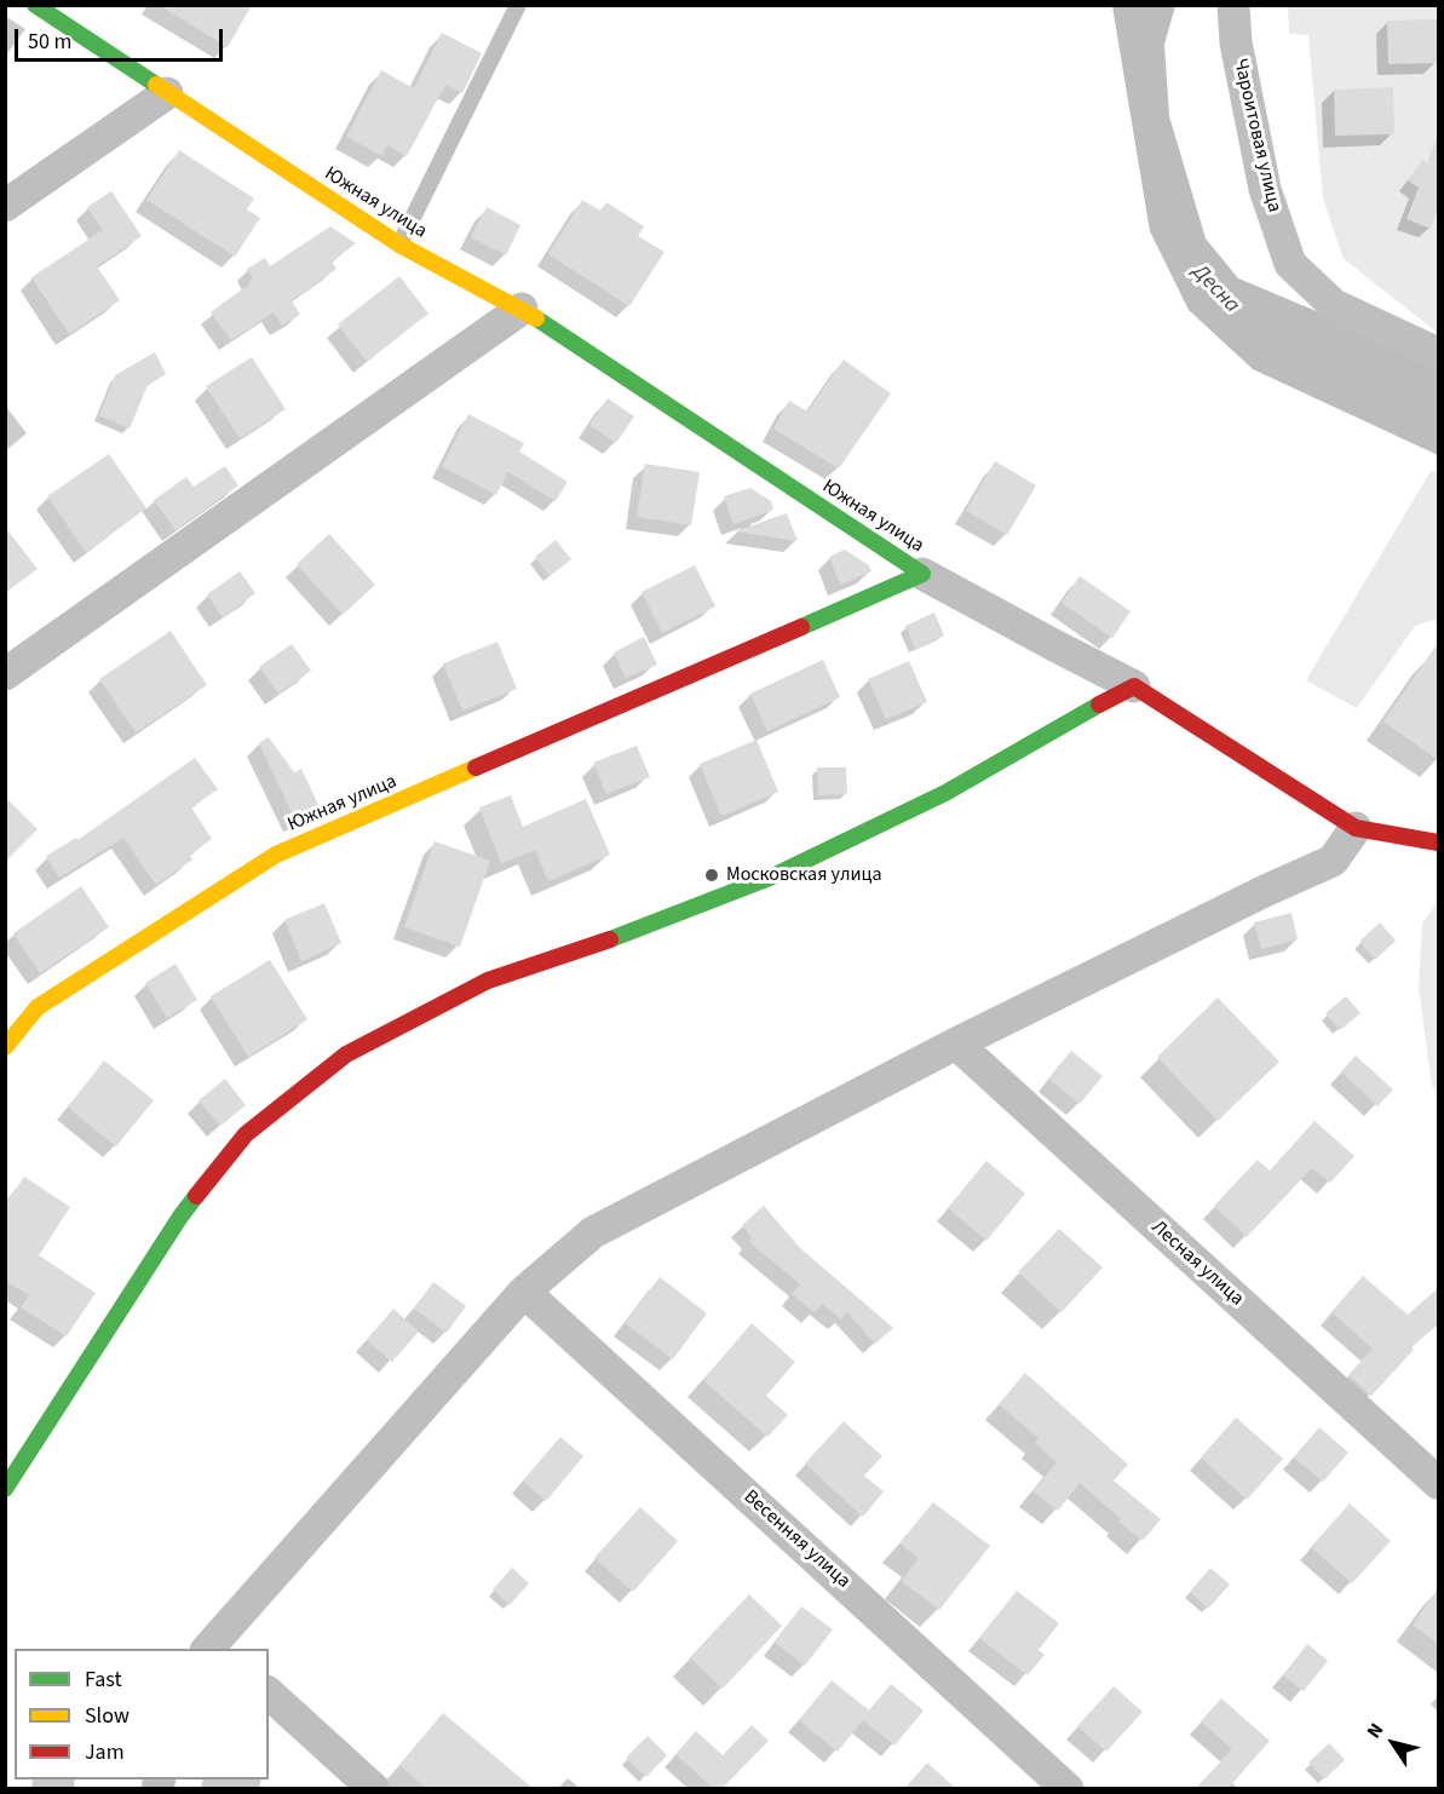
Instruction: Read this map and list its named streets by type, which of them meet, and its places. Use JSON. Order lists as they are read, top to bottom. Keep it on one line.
{"streets":{"street":["Чароитовая улица","Южная улица","Лесная улица","Весенняя улица"]},"water":["Десна"],"places":["Московская улица"],"legend":["Fast","Slow","Jam"],"scale_bar":"50 m","north":"top left"}
